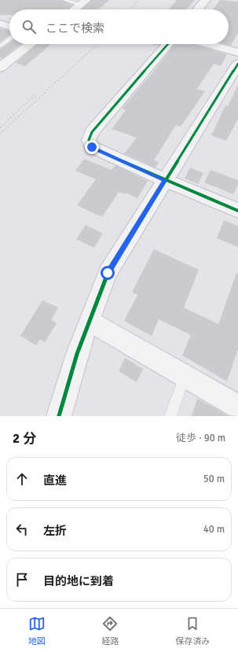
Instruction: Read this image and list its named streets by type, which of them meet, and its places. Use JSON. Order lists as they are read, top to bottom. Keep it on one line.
{"page":{"search":"ここで検索","heading":["2 分","徒歩 · 90 m"],"list":[["直進","50 m"],["左折","40 m"],"目的地に到着"],"nav":["地図","経路","保存済み"]}}
